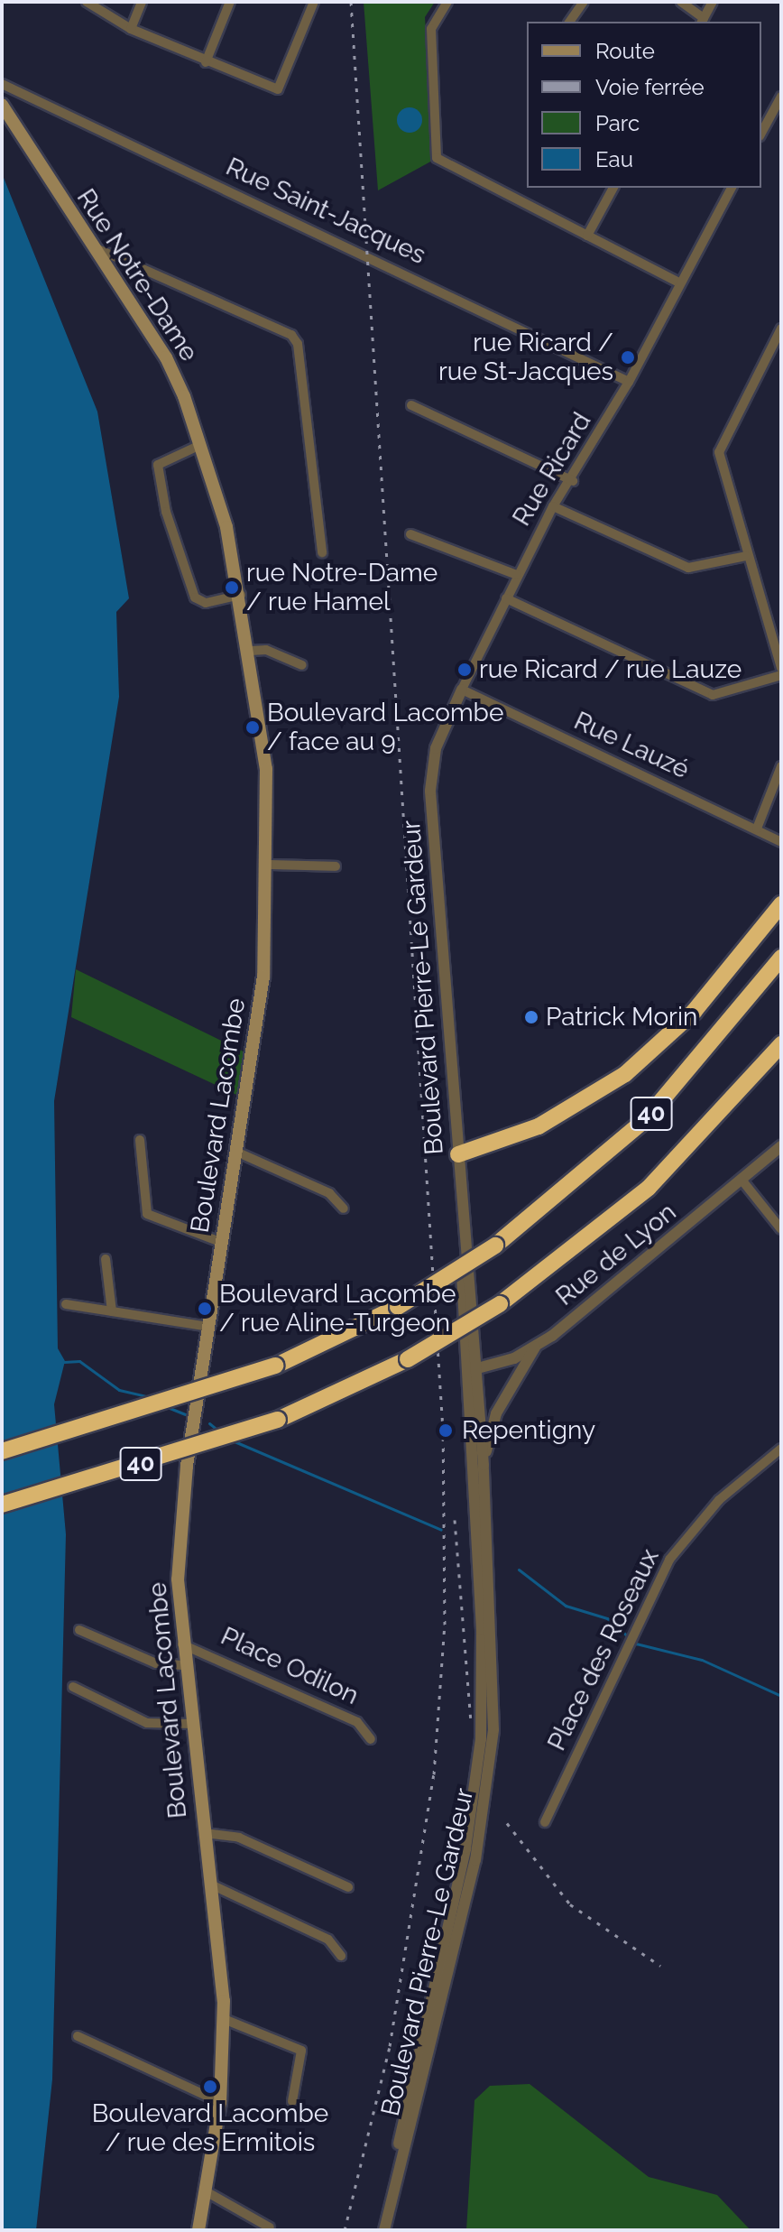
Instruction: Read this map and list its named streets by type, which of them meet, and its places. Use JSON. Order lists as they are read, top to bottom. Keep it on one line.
{"streets":{"highway":["40"],"main road":["Rue Notre-Dame","Boulevard Lacombe"],"street":["Rue Saint-Jacques","Rue Ricard","Rue Lauzé","Boulevard Pierre-Le Gardeur","Rue de Lyon","Place des Roseaux","Place Odilon"]},"crossings":[["Rue Saint-Jacques","Rue Ricard"],["Rue Notre-Dame","Boulevard Lacombe"],["Rue Ricard","Rue Lauzé"],["Rue Ricard","Boulevard Pierre-Le Gardeur"],["Boulevard Pierre-Le Gardeur","Rue de Lyon"],["Boulevard Lacombe","Place Odilon"]],"places":["rue Ricard / rue St-Jacques","rue Notre-Dame / rue Hamel","rue Ricard / rue Lauze","Boulevard Lacombe / face au 9","Patrick Morin","Boulevard Lacombe / rue Aline-Turgeon","Repentigny","Boulevard Lacombe / rue des Ermitois"],"legend":["Route","Voie ferrée","Parc","Eau"]}
